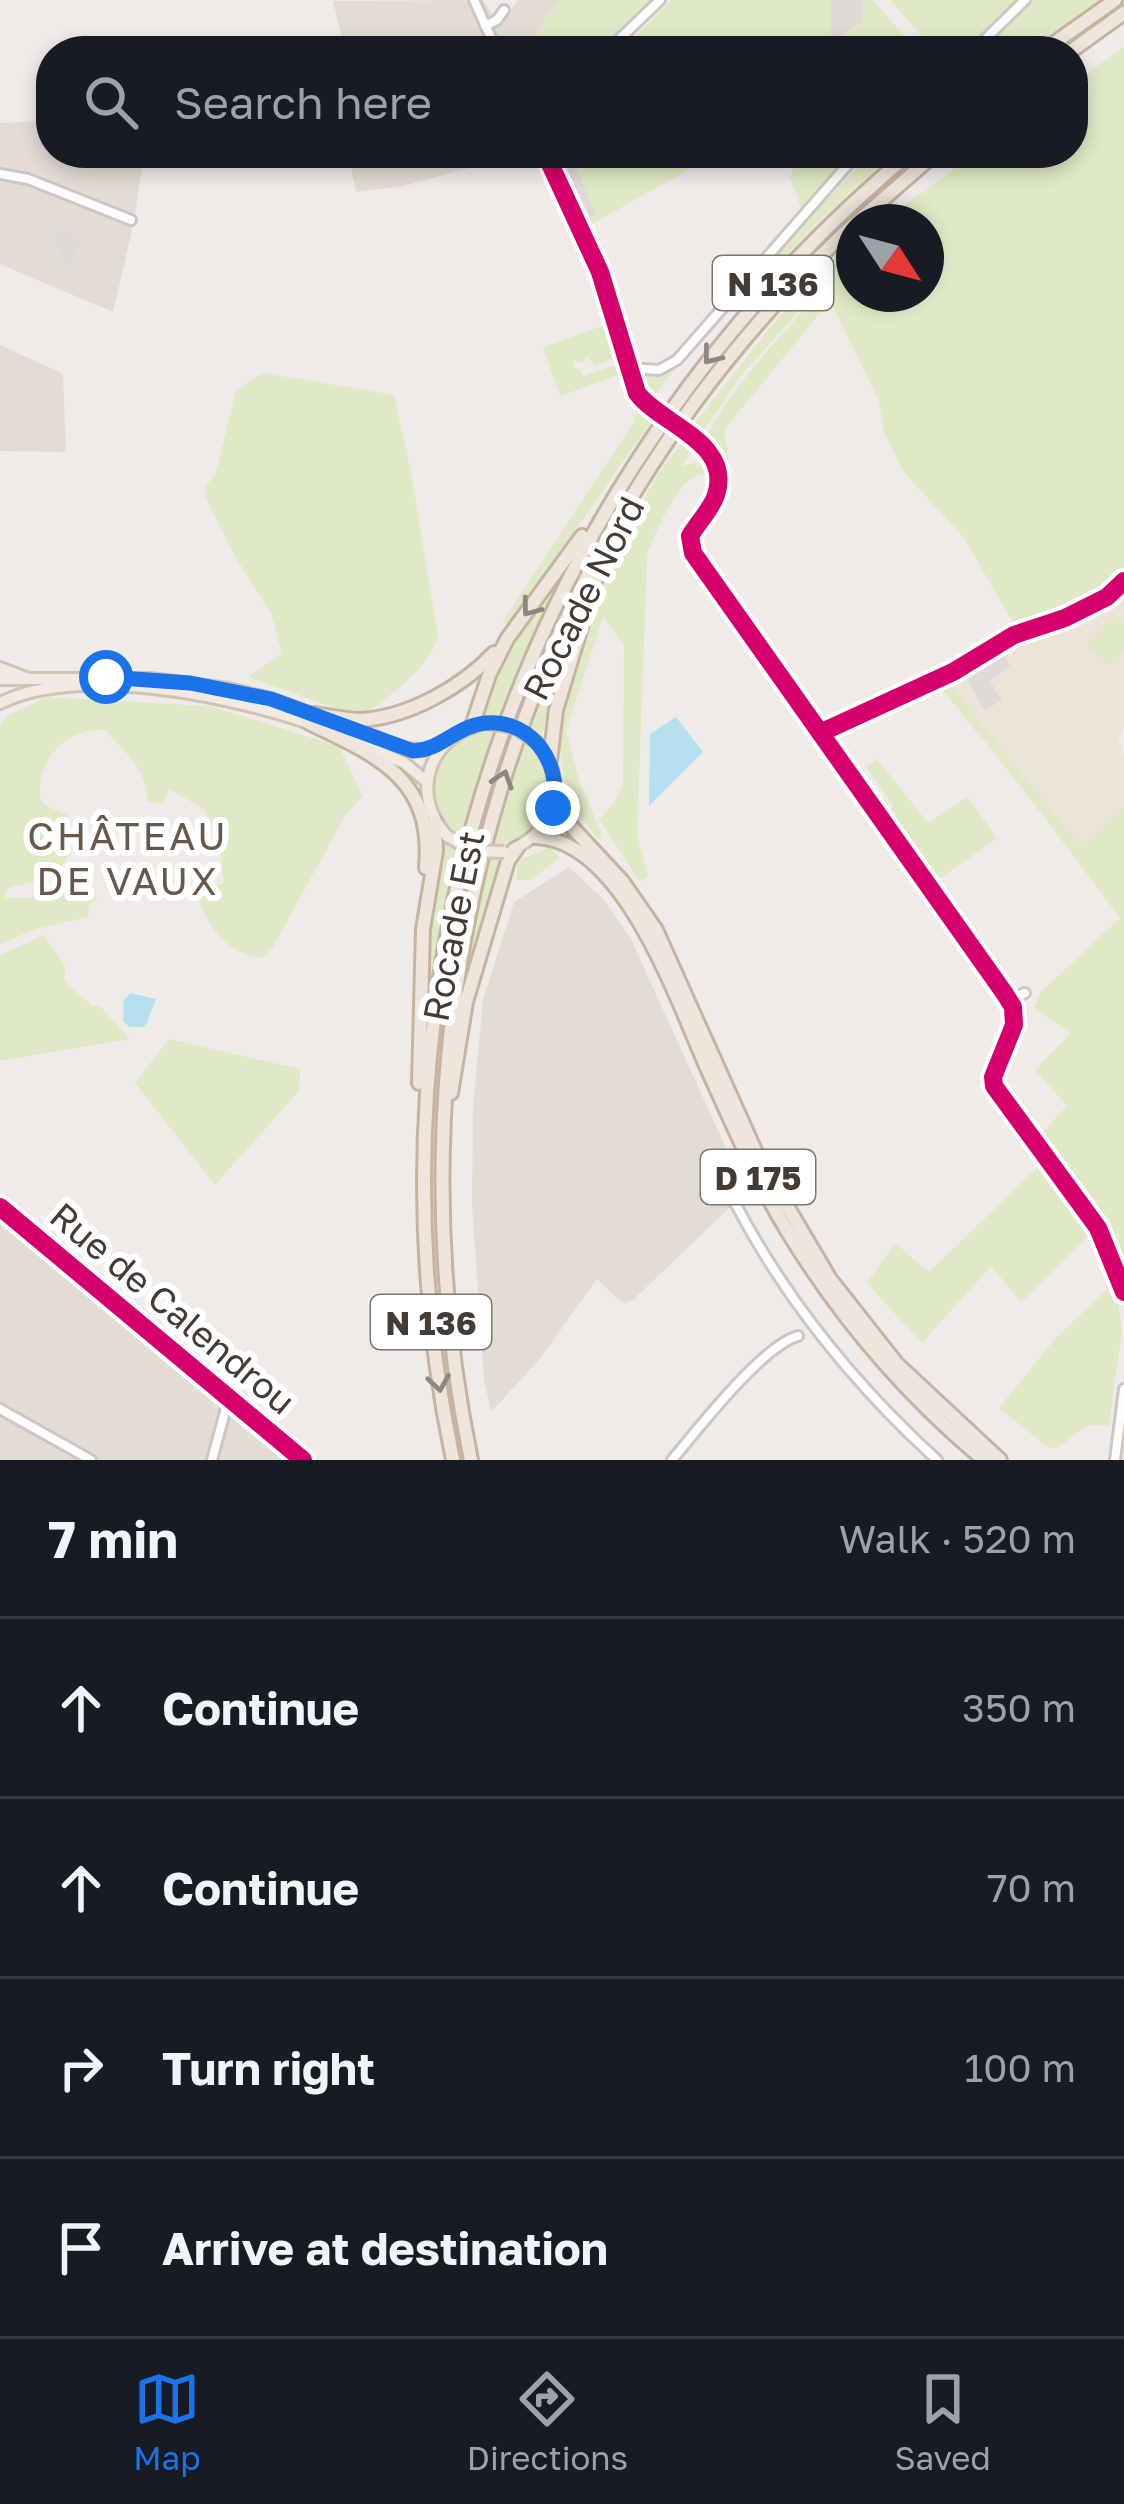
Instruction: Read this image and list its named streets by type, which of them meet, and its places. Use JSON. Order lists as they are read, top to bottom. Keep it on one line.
{"streets":{"highway":["N 136","Rocade Nord","Rocade Est","D 175"],"street":["Rue de Calendrou"]},"crossings":[["N 136","Rocade Nord"],["N 136","Rocade Est"]],"districts":["CHÂTEAU DE VAUX"],"north":"bottom right","page":{"search":"Search here","heading":["7 min","Walk · 520 m"],"list":[["Continue","350 m"],["Continue","70 m"],["Turn right","100 m"],"Arrive at destination"],"nav":["Map","Directions","Saved"]}}
